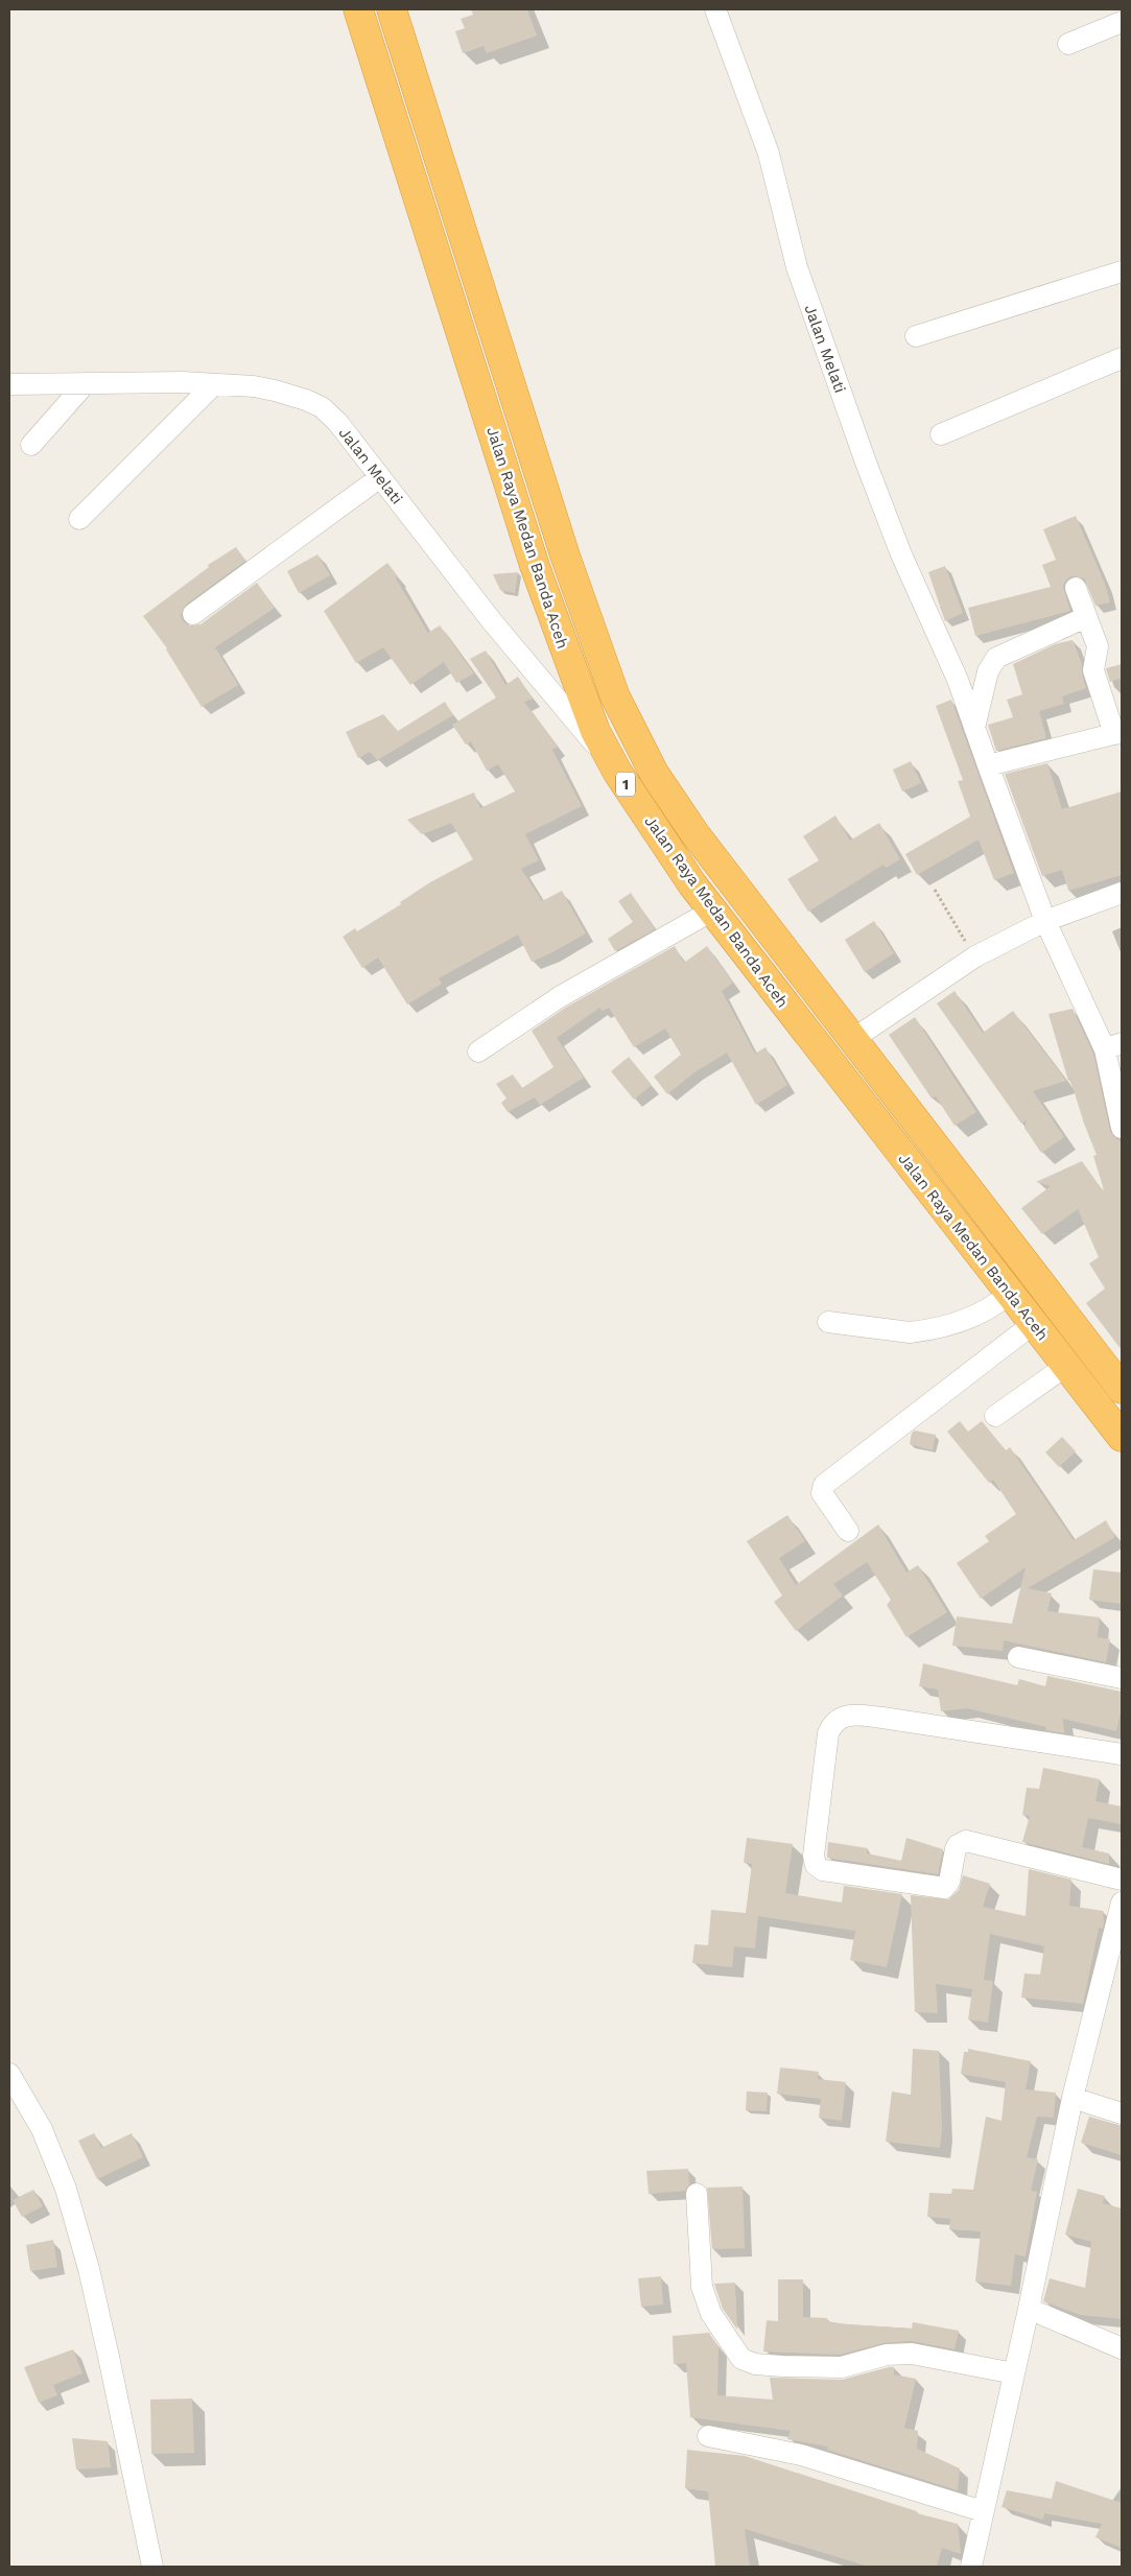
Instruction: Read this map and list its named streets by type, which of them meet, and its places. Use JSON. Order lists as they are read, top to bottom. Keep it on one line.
{"streets":{"highway":["Jalan Raya Medan Banda Aceh","1"],"street":["Jalan Melati"]},"crossings":[["Jalan Melati","Jalan Raya Medan Banda Aceh"]]}
